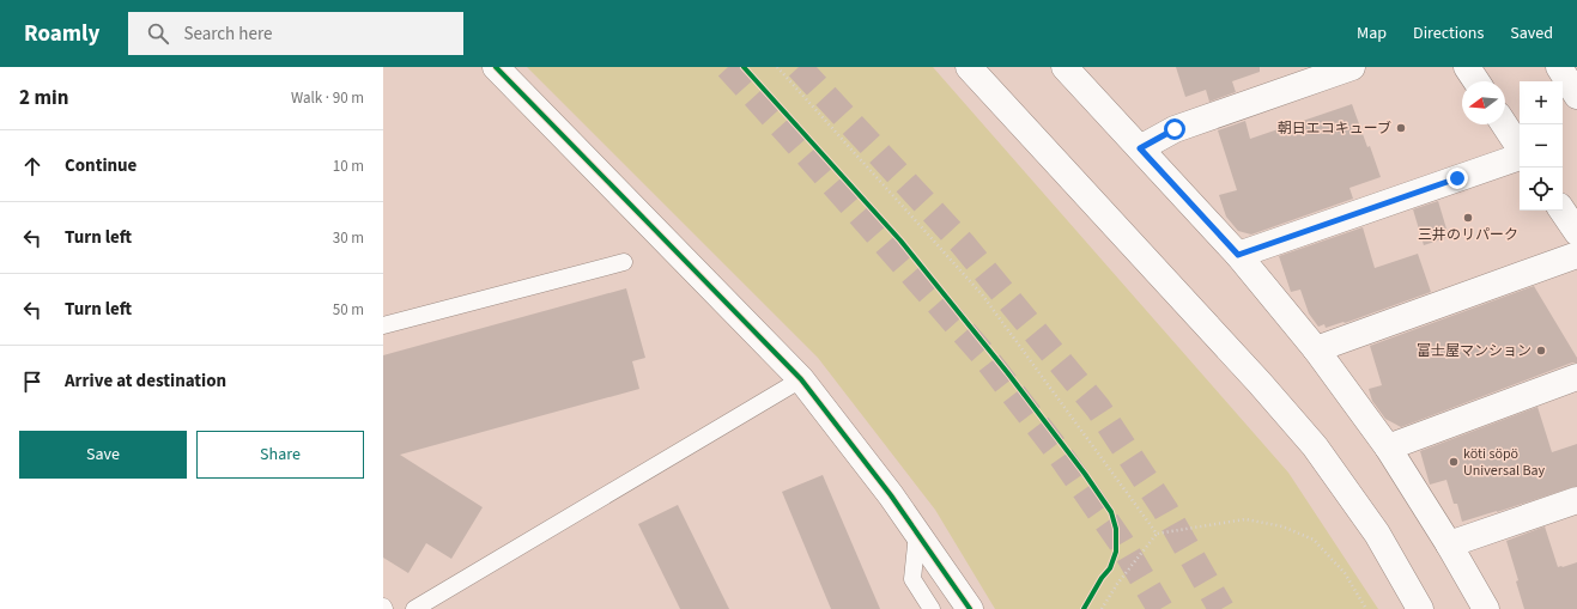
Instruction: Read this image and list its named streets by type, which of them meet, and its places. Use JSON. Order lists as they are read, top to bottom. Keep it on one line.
{"places":["朝日エコキューブ","三井のリパーク","富士屋マンション","köti söpö Universal Bay"],"north":"left","page":{"header":"Roamly","search":"Search here","nav":["Map","Directions","Saved"],"heading":["2 min","Walk · 90 m"],"map_buttons":["+","−"],"list":[["Continue","10 m"],["Turn left","30 m"],["Turn left","50 m"],"Arrive at destination"],"buttons":["Save","Share"]}}
